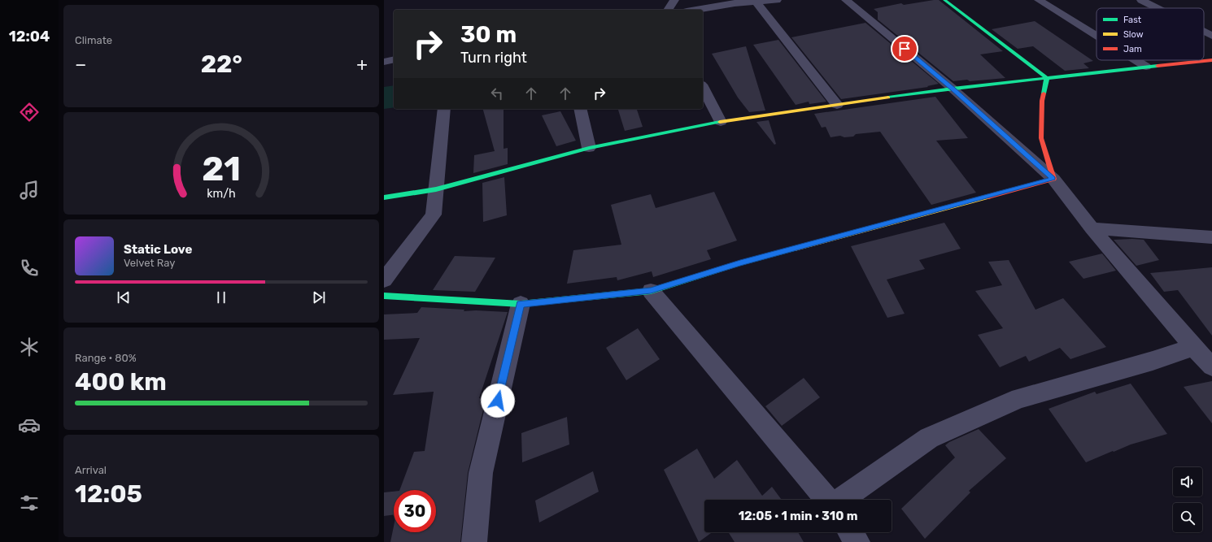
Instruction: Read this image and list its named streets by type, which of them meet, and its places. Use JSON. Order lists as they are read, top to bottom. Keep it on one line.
{"legend":["Fast","Slow","Jam"],"page":{"tabs":"12:04","tile":["Climate",["Range · 80%","400 km"],["Arrival","12:05"]],"turn":["30 m","Turn right"],"heat":["−","22°","+"],"song":["Static Love","Velvet Ray"],"limit":"30","trip":"12:05 · 1 min · 310 m","gauge":["21","km/h"]}}
